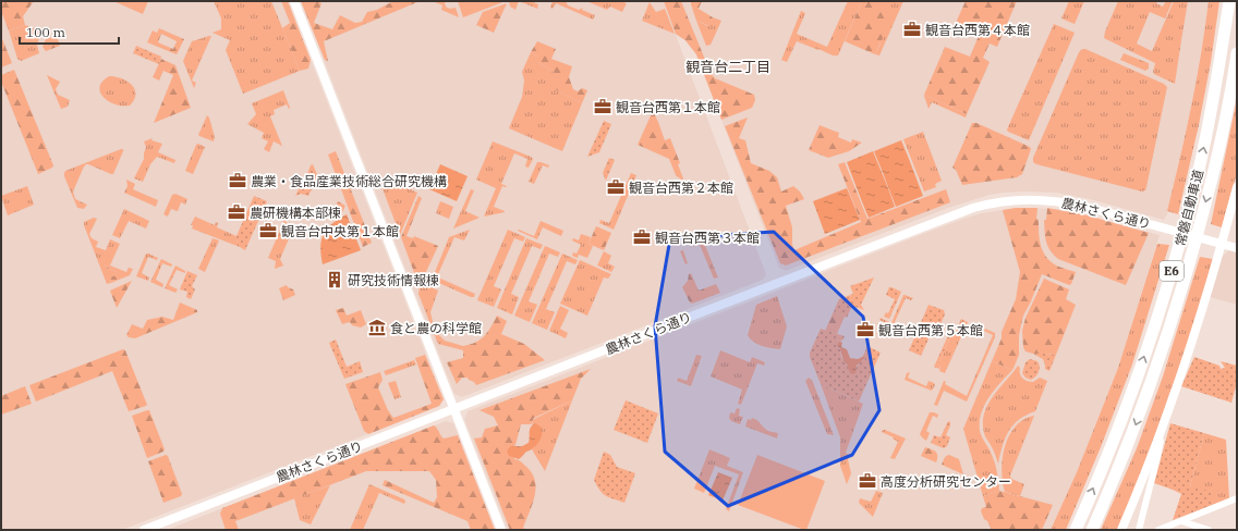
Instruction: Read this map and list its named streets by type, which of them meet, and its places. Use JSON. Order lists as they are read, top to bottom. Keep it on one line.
{"streets":{"highway":["常磐自動車道","E6"],"street":["農林さくら通り"]},"districts":["観音台二丁目"],"places":{"office":["観音台西第４本館","観音台西第１本館","農業・食品産業技術総合研究機構","観音台西第２本館","農研機構本部棟","観音台中央第１本館","観音台西第３本館","観音台西第５本館","高度分析研究センター"],"building":["研究技術情報棟"],"museum":["食と農の科学館"]},"scale_bar":"100 m"}
